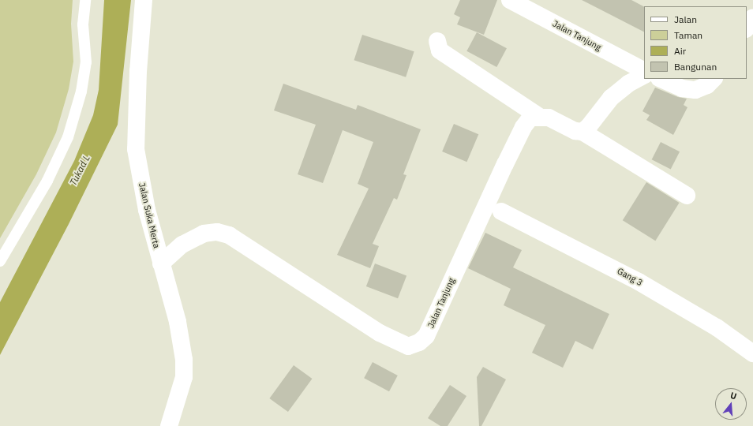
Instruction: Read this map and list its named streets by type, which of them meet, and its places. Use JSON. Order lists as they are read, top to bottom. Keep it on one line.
{"streets":{"street":["Jalan Tanjung","Jalan Suka Merta","Gang 3"]},"crossings":[["Jalan Tanjung","Jalan Suka Merta"]],"water":["Tukad L"],"legend":["Jalan","Taman","Air","Bangunan"],"north":"top"}
